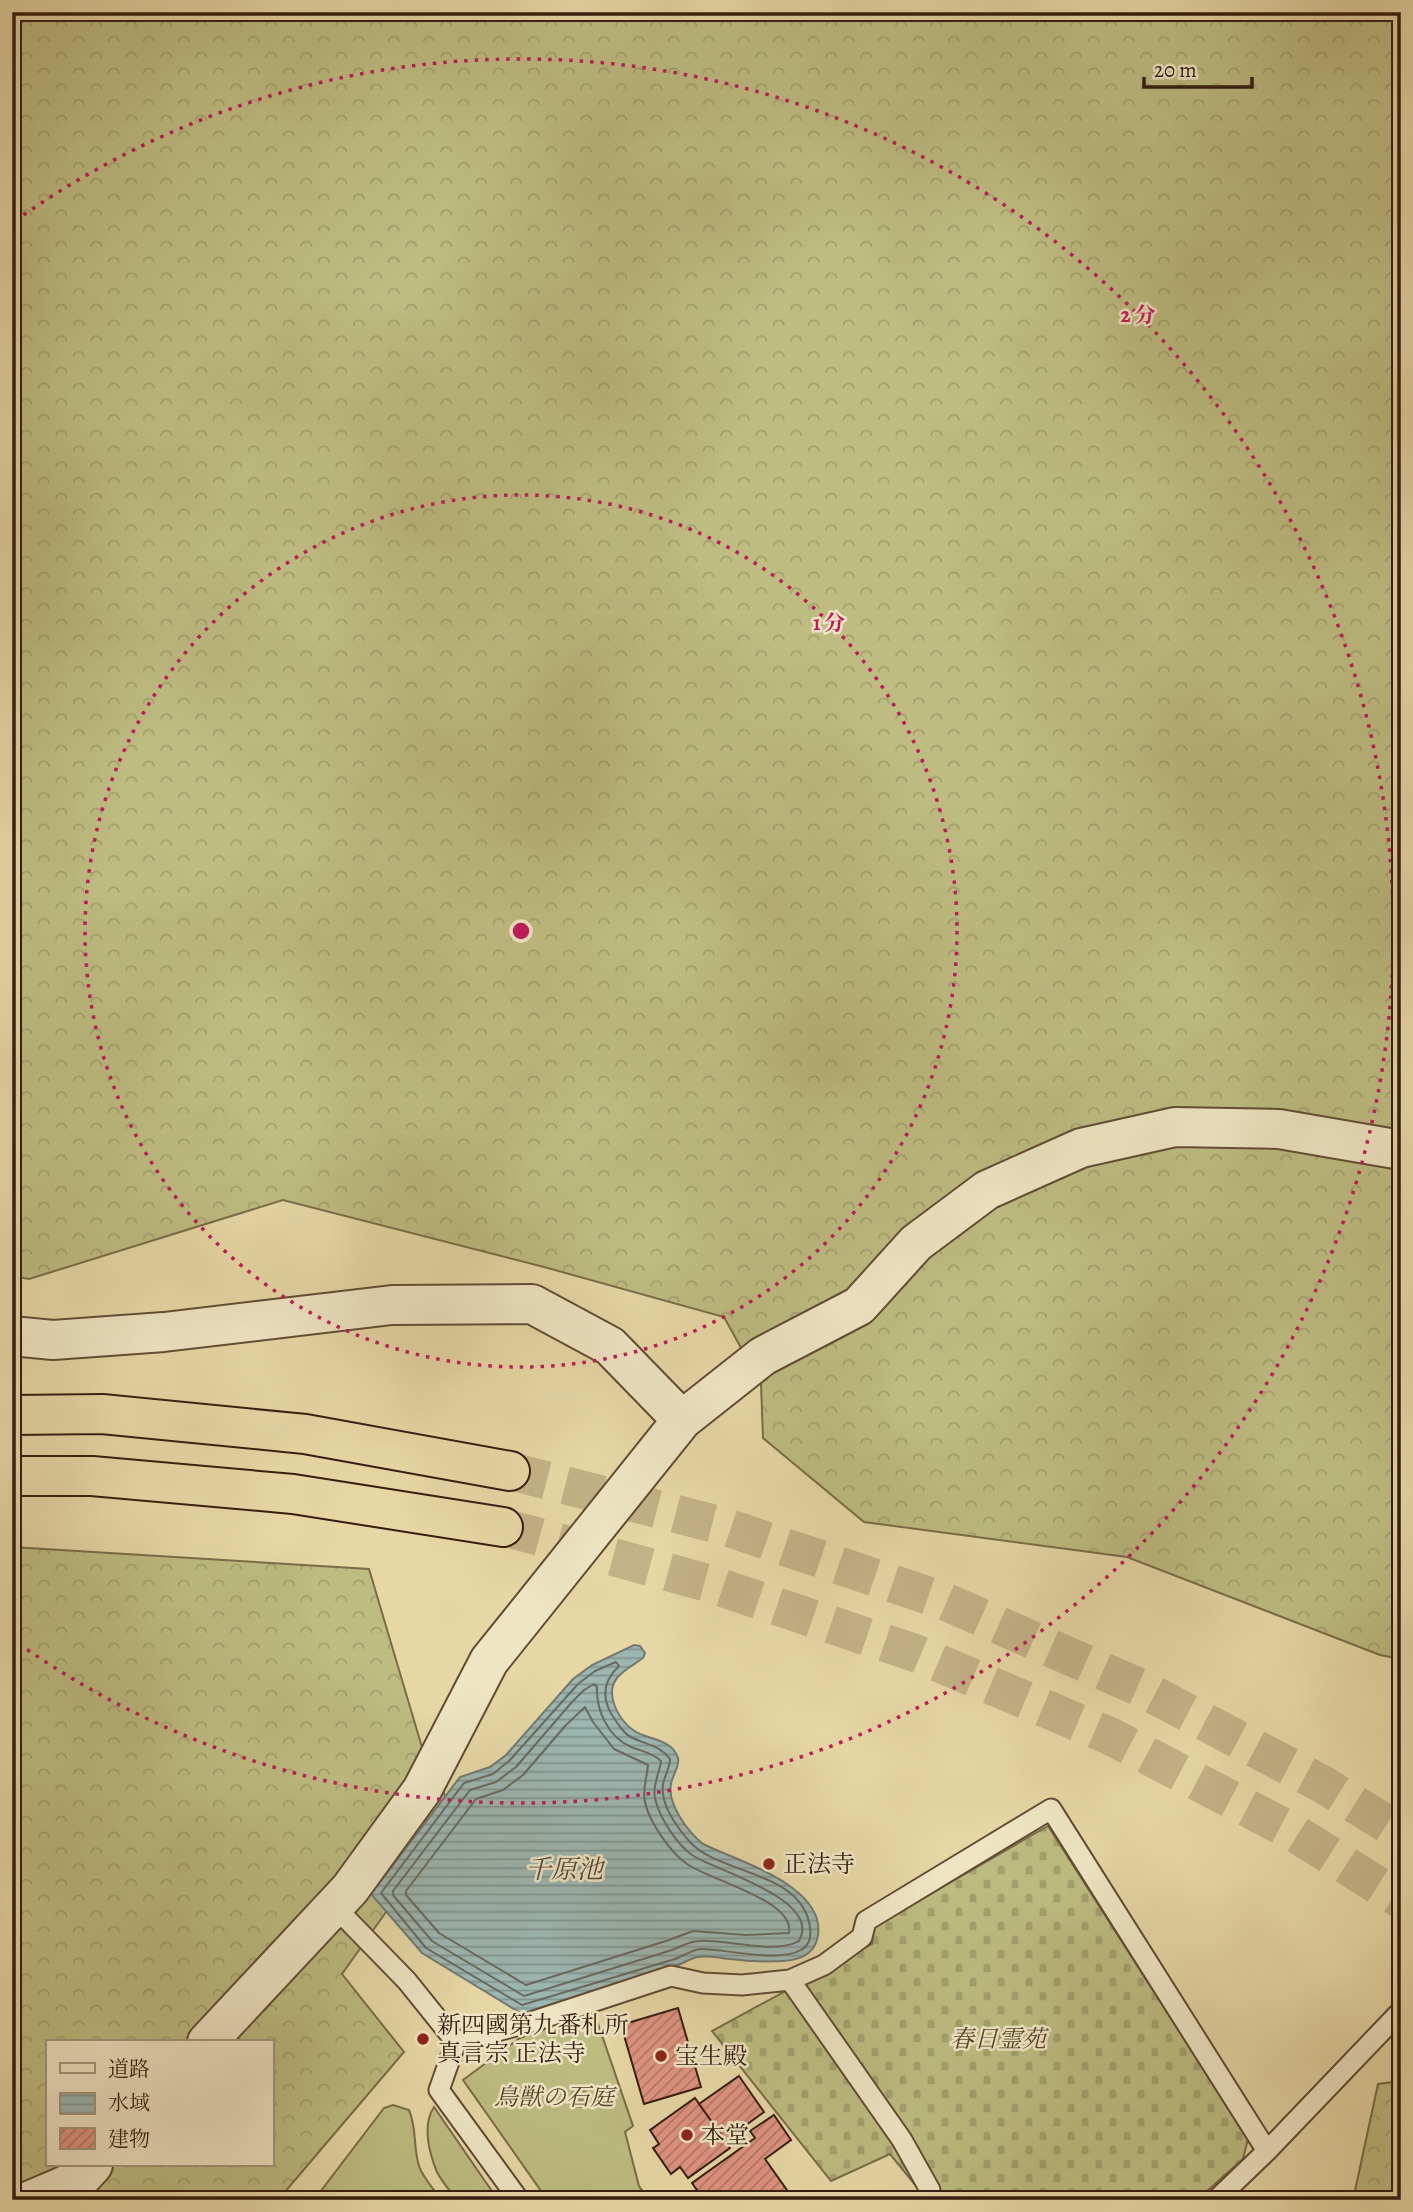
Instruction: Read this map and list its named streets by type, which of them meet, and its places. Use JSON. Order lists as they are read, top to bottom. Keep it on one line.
{"water":["千原池"],"parks":["春日霊苑","鳥獣の石庭"],"places":["正法寺","新四國第九番札所 真言宗 正法寺","宝生殿","本堂"],"legend":["道路","水域","建物"],"scale_bar":"20 m","rings":["2 分","1 分"]}
